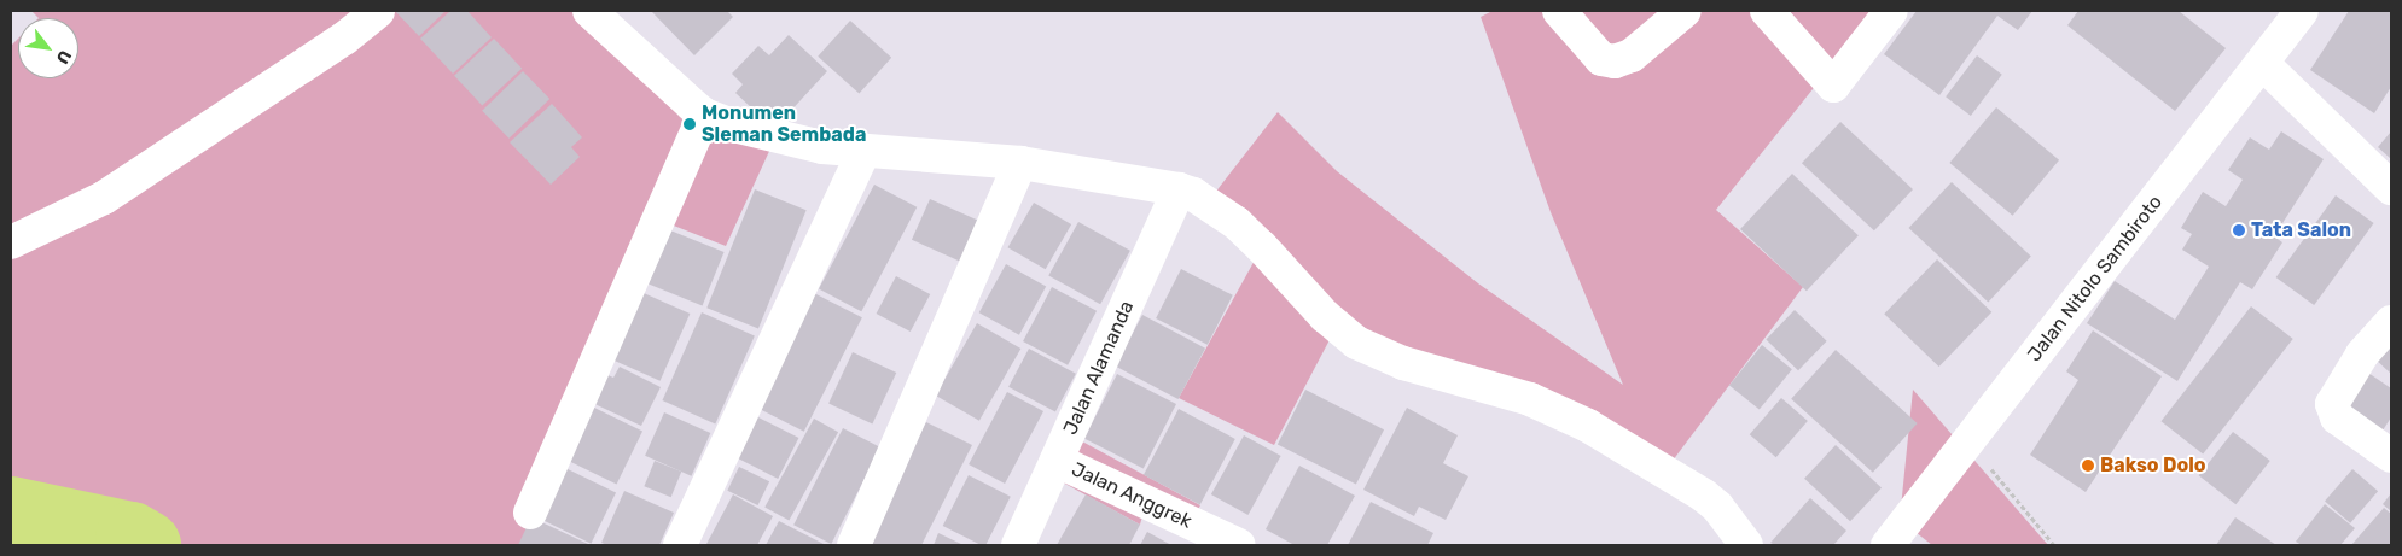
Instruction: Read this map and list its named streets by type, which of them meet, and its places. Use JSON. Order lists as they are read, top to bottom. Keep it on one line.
{"streets":{"street":["Jalan Nitolo Sambiroto","Jalan Alamanda","Jalan Anggrek"]},"crossings":[["Jalan Alamanda","Jalan Anggrek"]],"places":["Monumen Sleman Sembada","Tata Salon","Bakso Dolo"],"north":"bottom right"}
